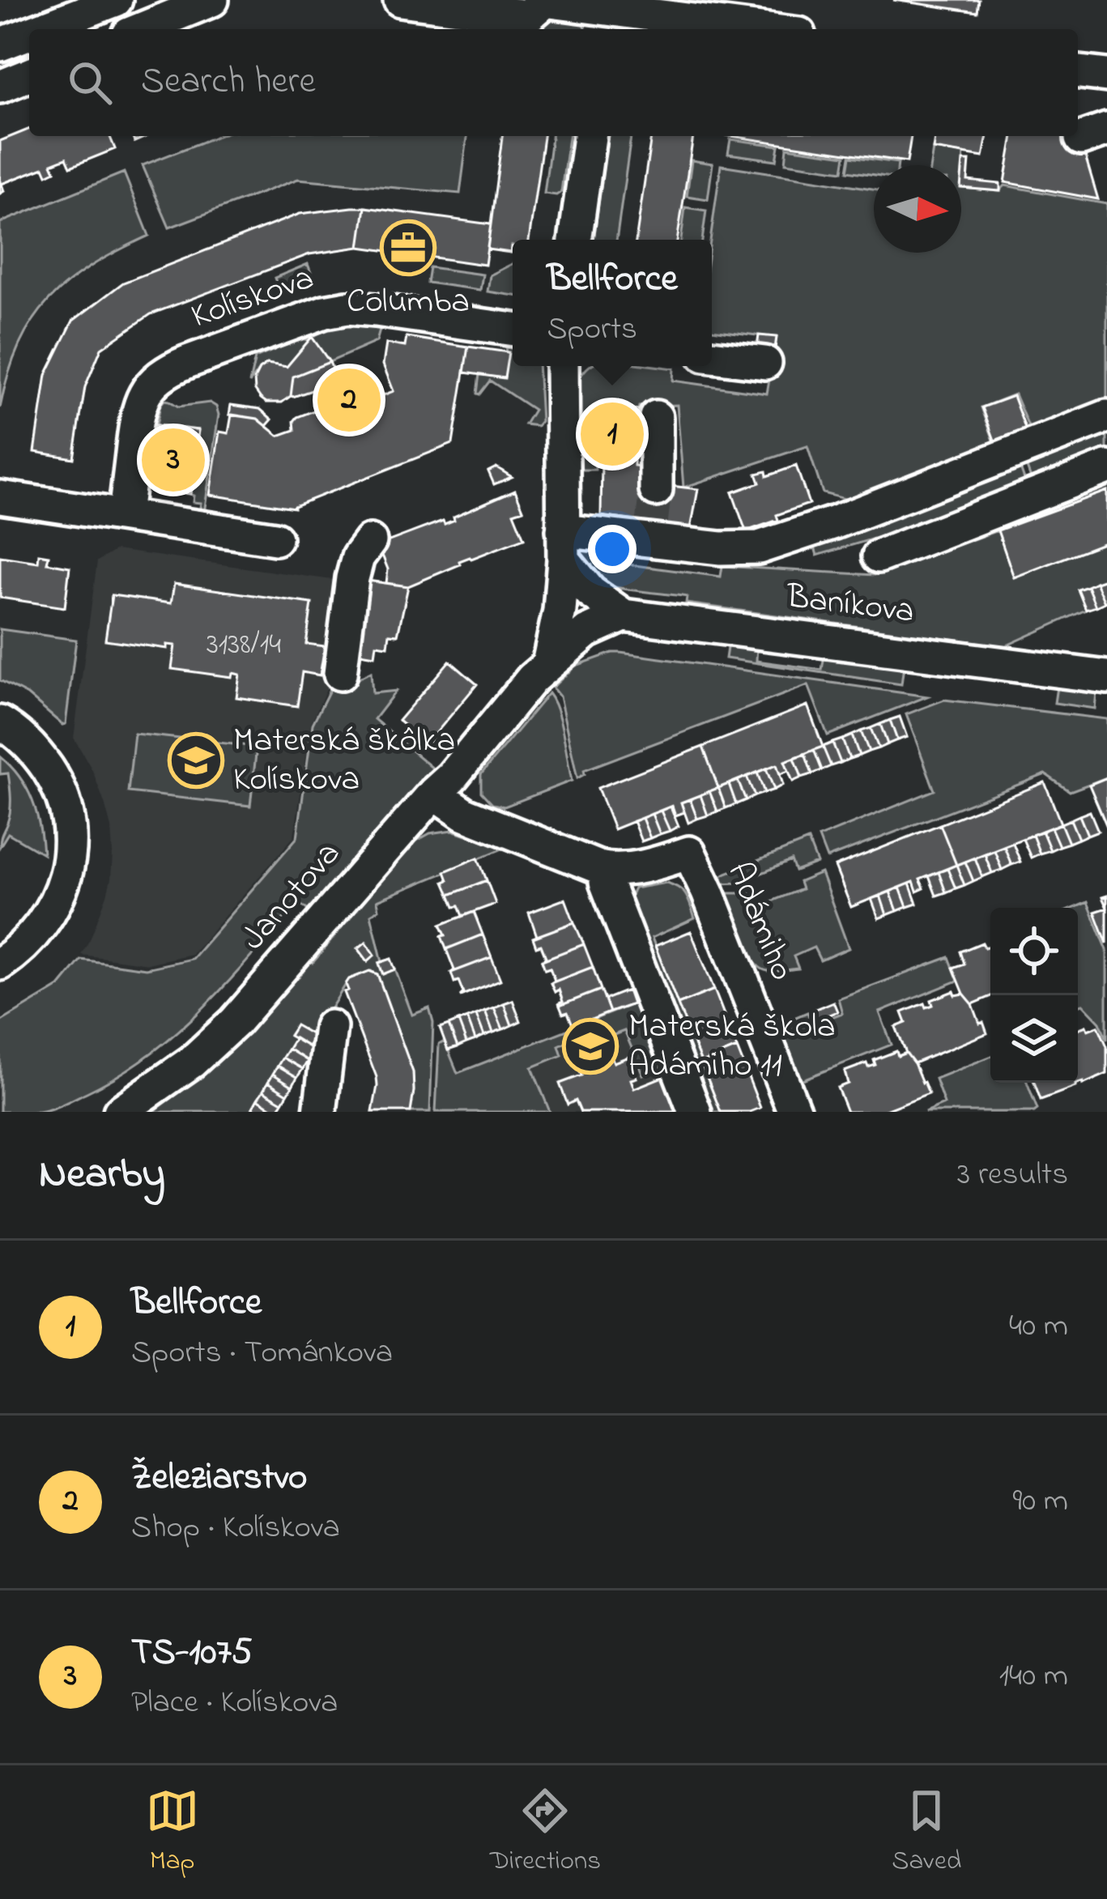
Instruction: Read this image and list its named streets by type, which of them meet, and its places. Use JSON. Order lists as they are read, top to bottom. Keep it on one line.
{"streets":{"street":["Kolískova","Baníkova","Janotova","Adámiho"]},"crossings":[["Janotova","Adámiho"]],"places":{"office":["Columba"],"school or university":["Materská škôlka Kolískova","Materská škola Adámiho 11"]},"house_numbers":["3138/14"],"north":"right","page":{"search":"Search here","popup":["Bellforce","Sports"],"pins":["2","1","3"],"heading":["Nearby","3 results"],"list":[{"mark":"1","name":"Bellforce","note":"Sports · Tománkova","value":"40 m"},{"mark":"2","name":"Železiarstvo","note":"Shop · Kolískova","value":"90 m"},{"mark":"3","name":"TS-1075","note":"Place · Kolískova","value":"140 m"}],"nav":["Map","Directions","Saved"]}}
